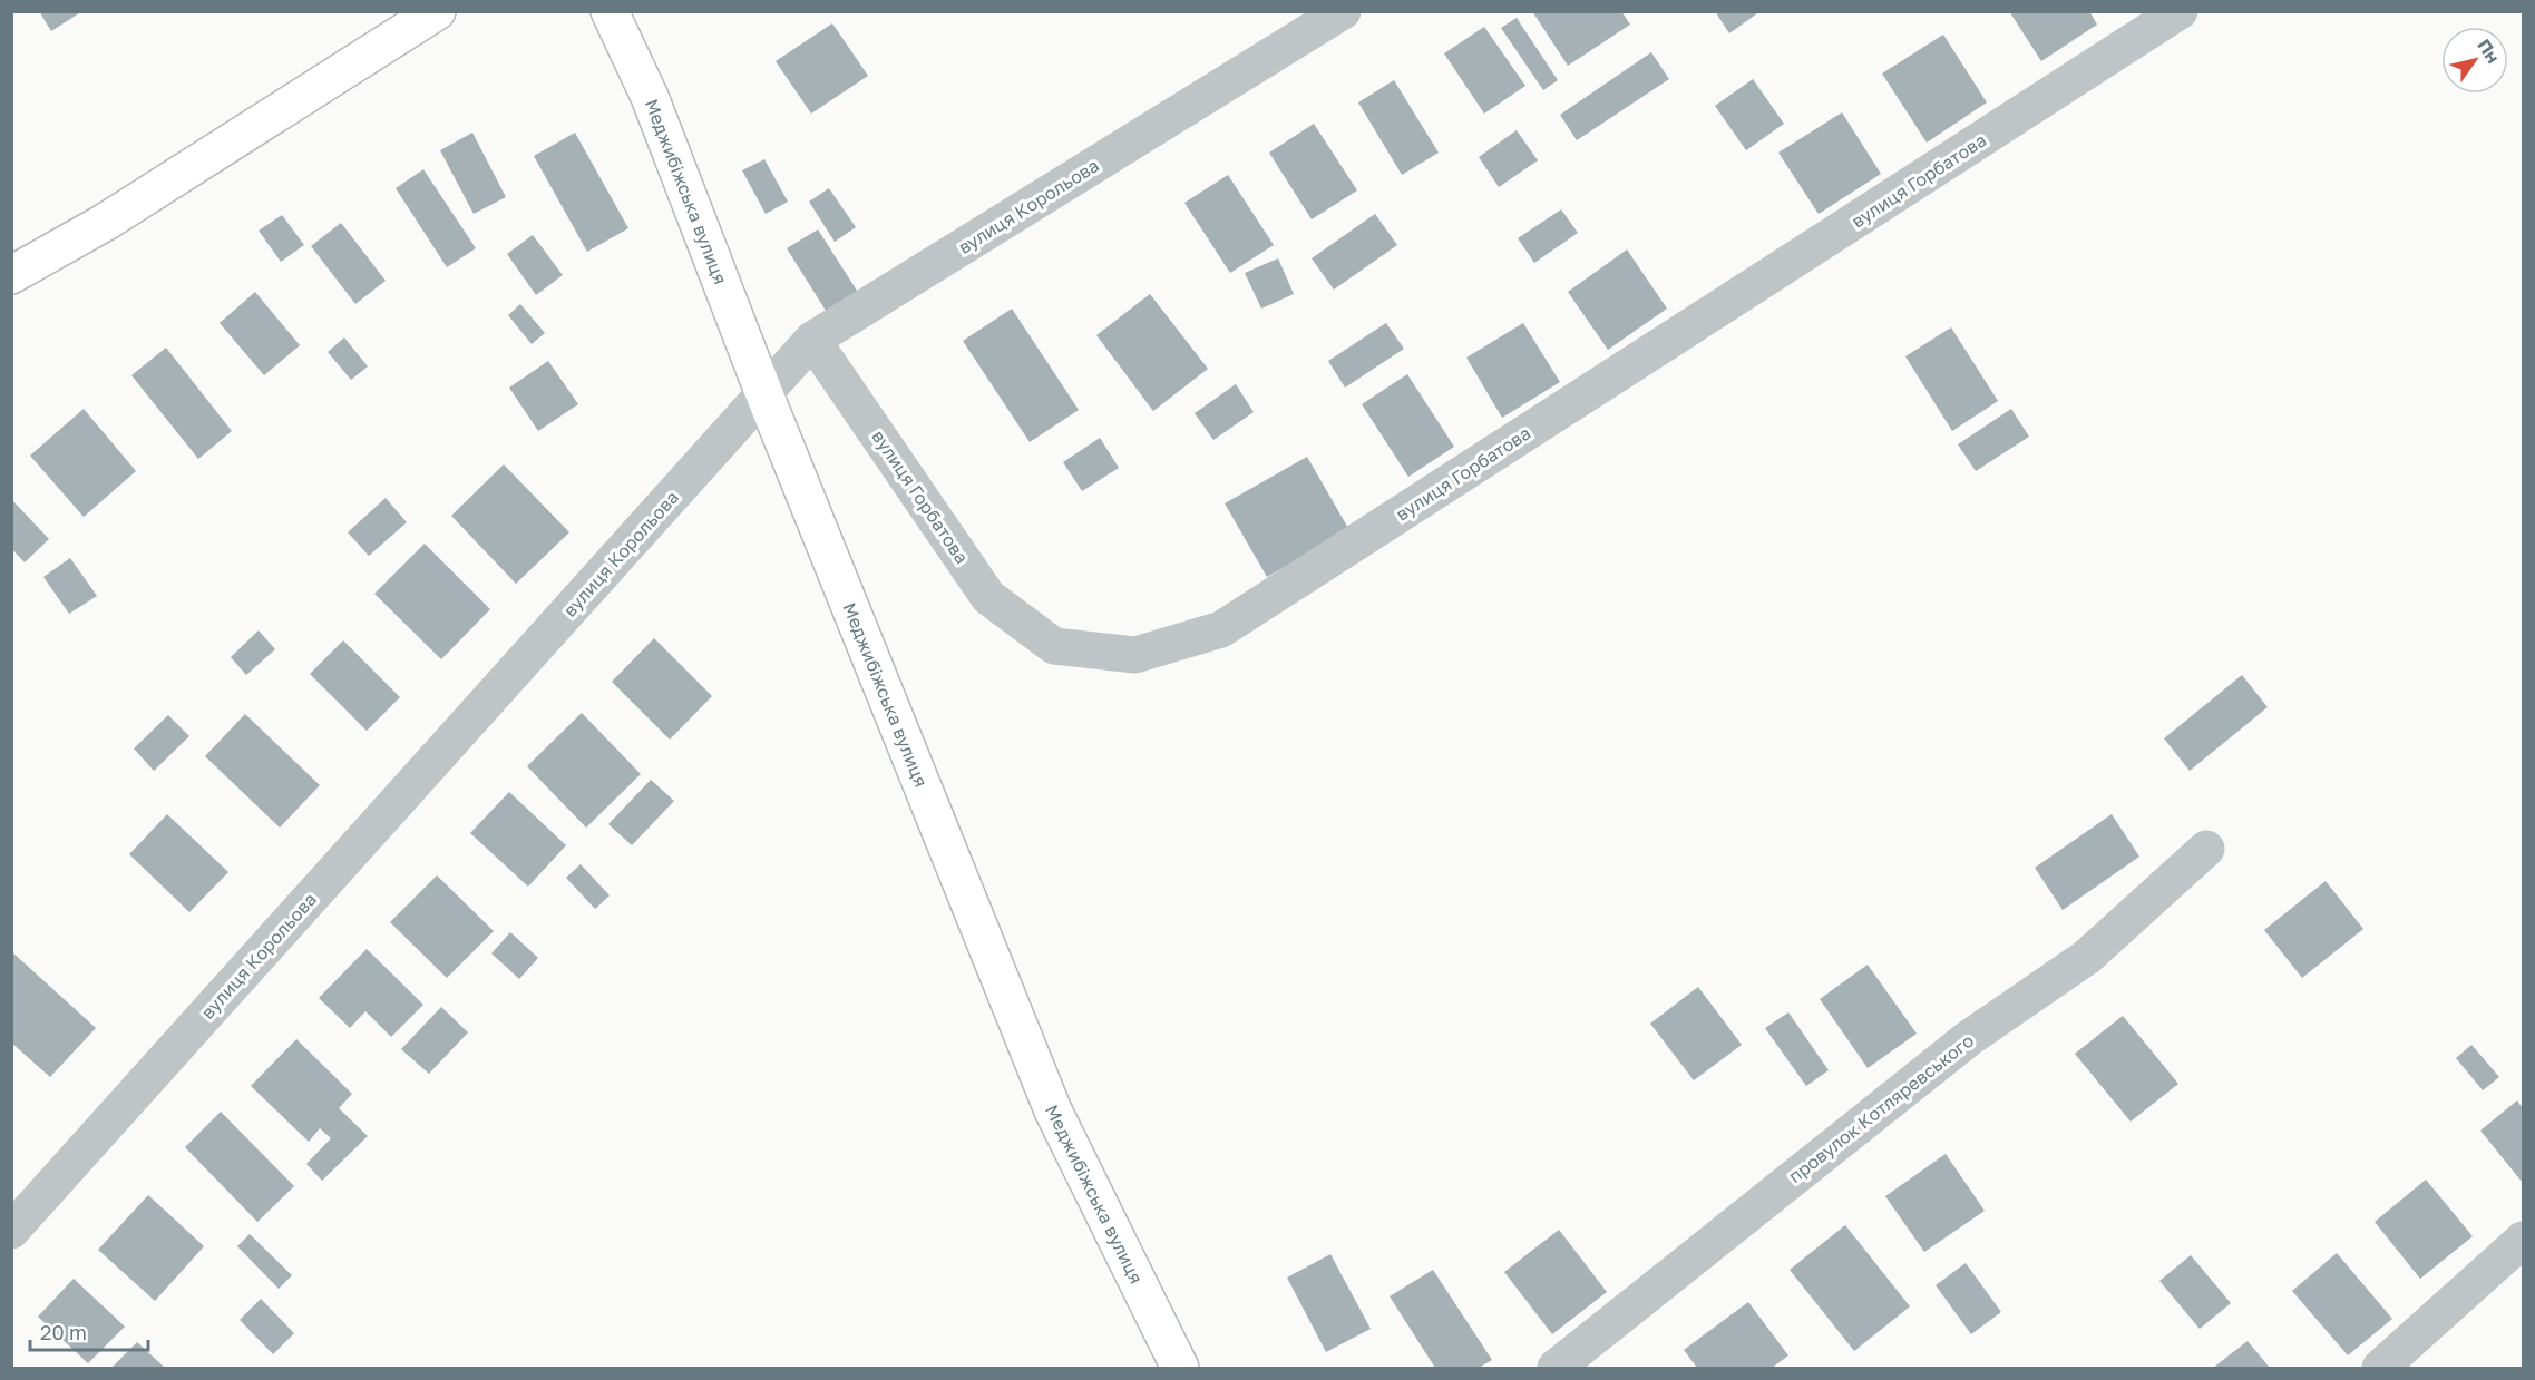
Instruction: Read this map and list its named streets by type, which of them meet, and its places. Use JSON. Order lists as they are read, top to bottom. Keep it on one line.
{"streets":{"main road":["Меджибіжська вулиця"],"street":["вулиця Горбатова","вулиця Корольова","провулок Котляревського"]},"crossings":[["вулиця Горбатова","вулиця Корольова"],["Меджибіжська вулиця","вулиця Корольова"]],"scale_bar":"20 m","north":"top right"}
